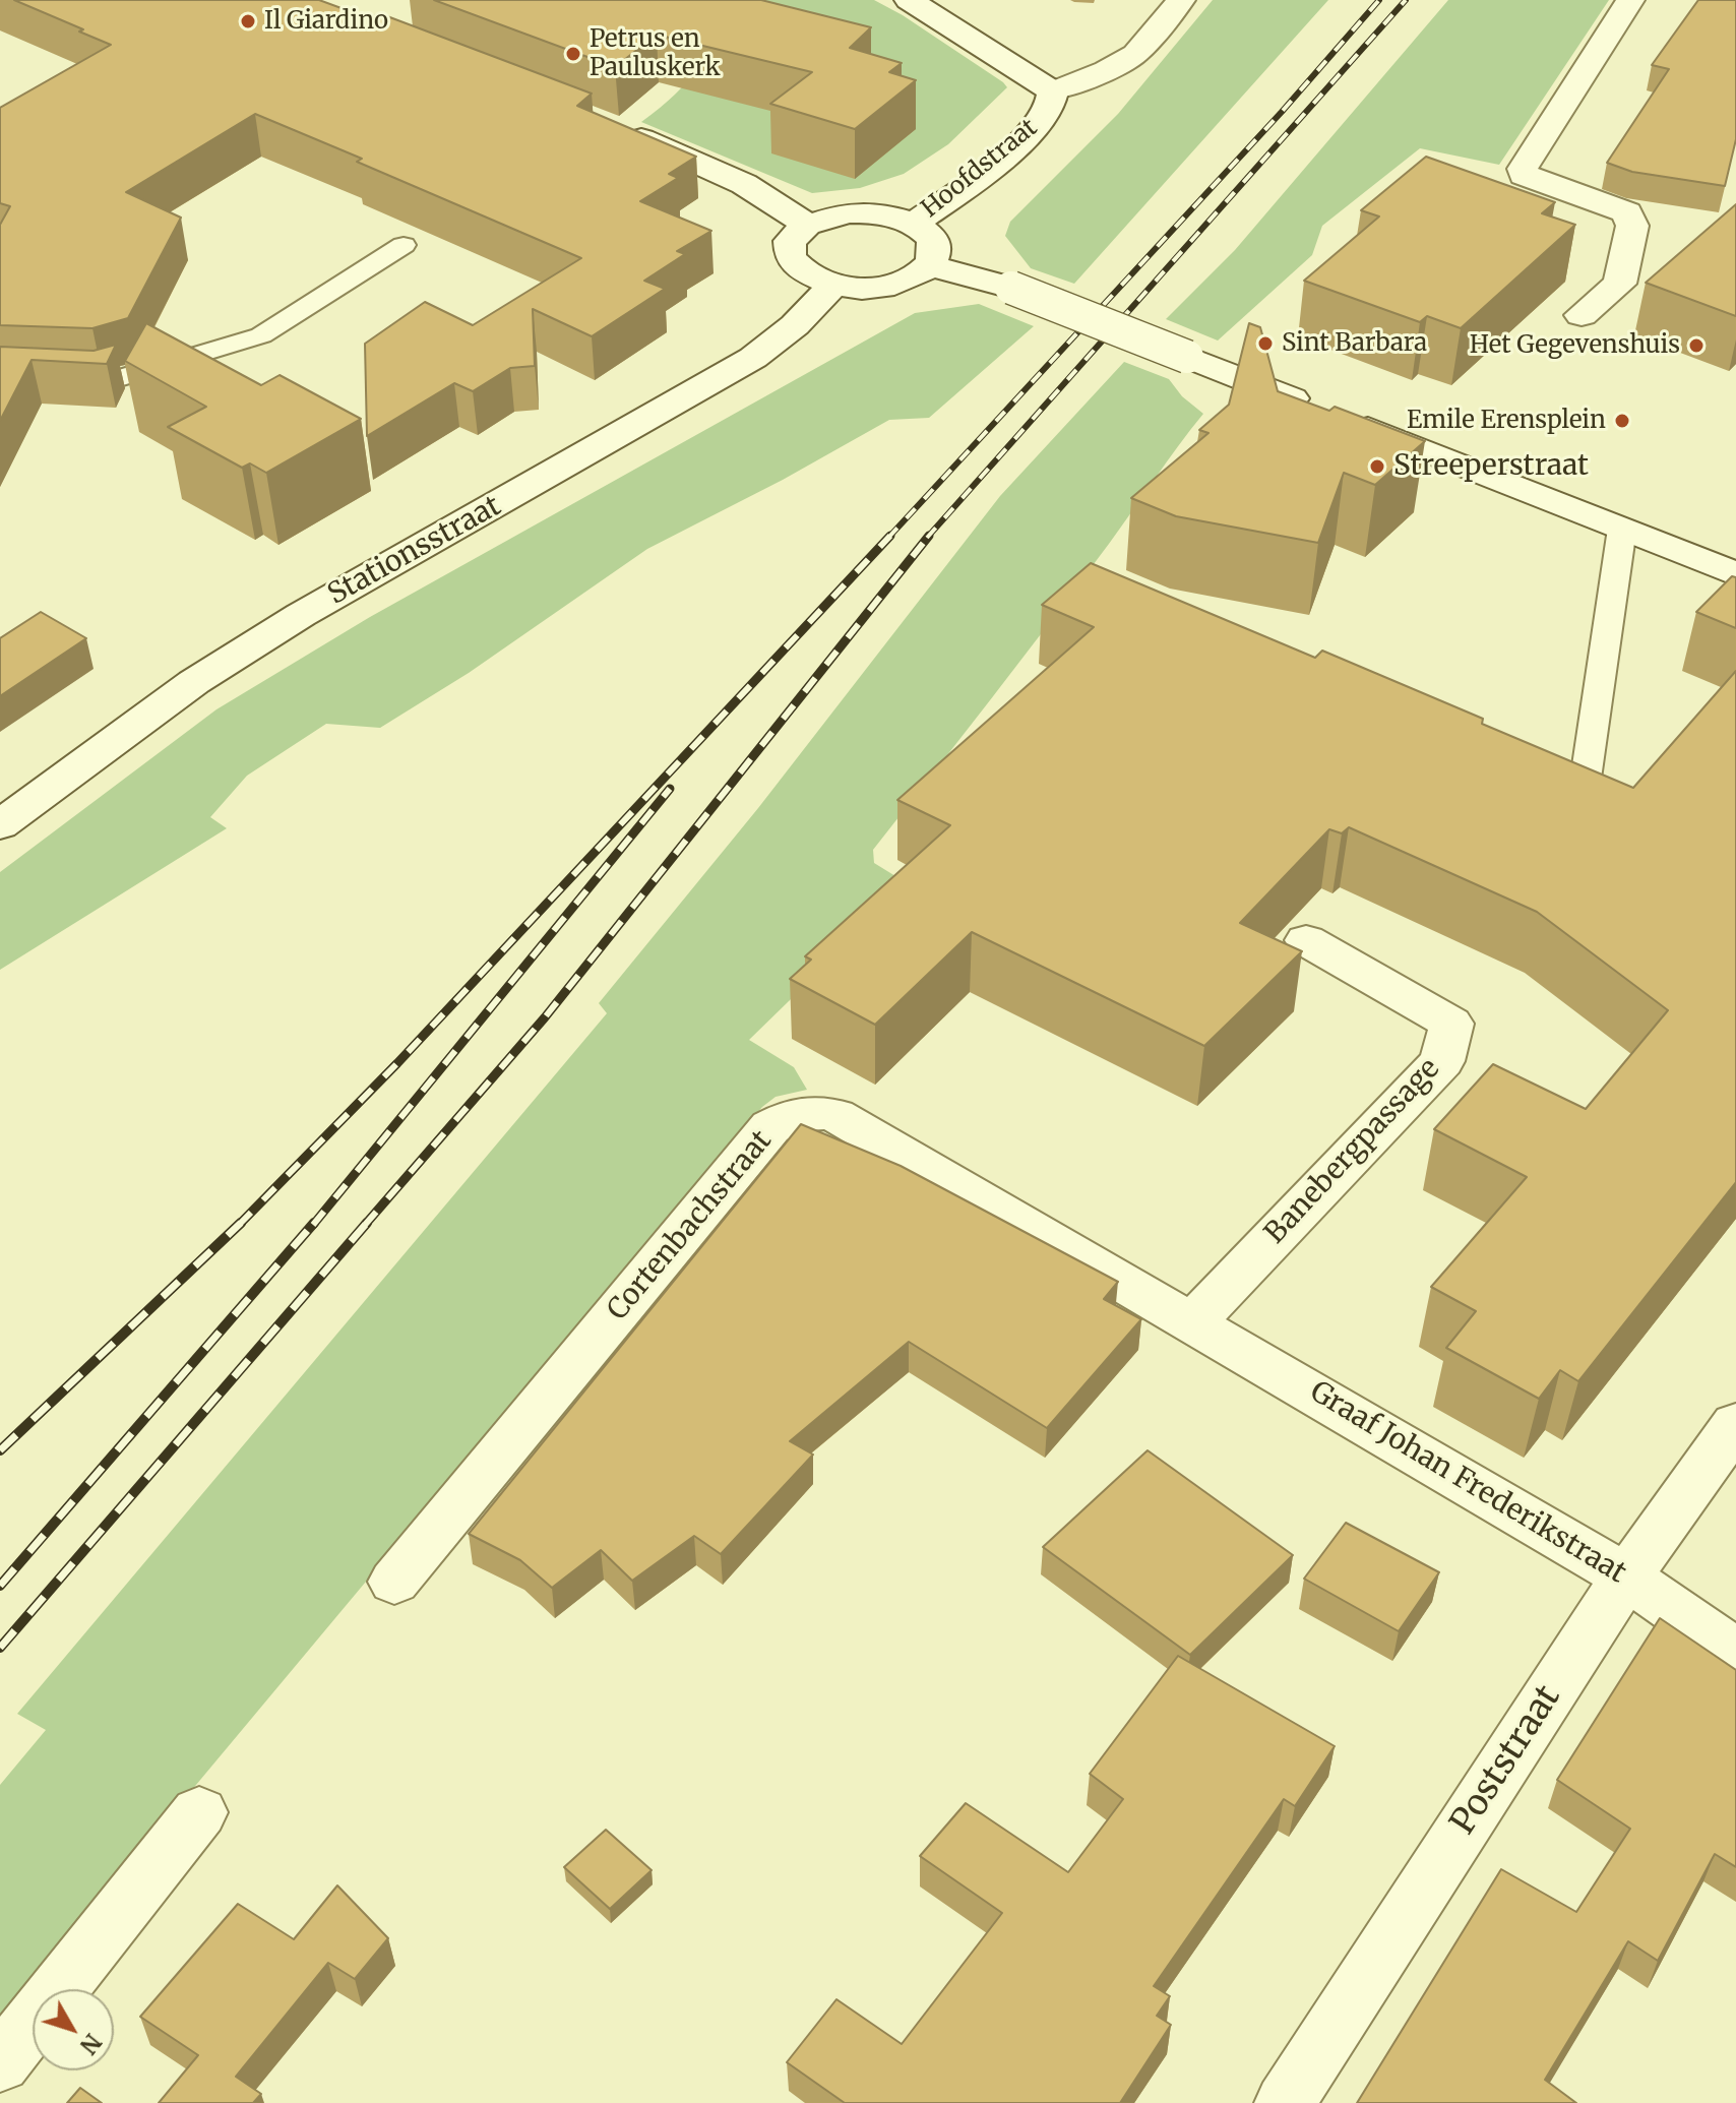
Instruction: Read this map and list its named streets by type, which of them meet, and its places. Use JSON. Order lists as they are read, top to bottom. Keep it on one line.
{"streets":{"street":["Hoofdstraat","Stationsstraat","Banebergpassage","Cortenbachstraat","Graaf Johan Frederikstraat","Poststraat"]},"crossings":[["Banebergpassage","Cortenbachstraat"],["Banebergpassage","Graaf Johan Frederikstraat"],["Cortenbachstraat","Graaf Johan Frederikstraat"],["Graaf Johan Frederikstraat","Poststraat"]],"places":["Il Giardino","Petrus en Pauluskerk","Sint Barbara","Het Gegevenshuis","Emile Erensplein","Streeperstraat"],"north":"bottom right"}
